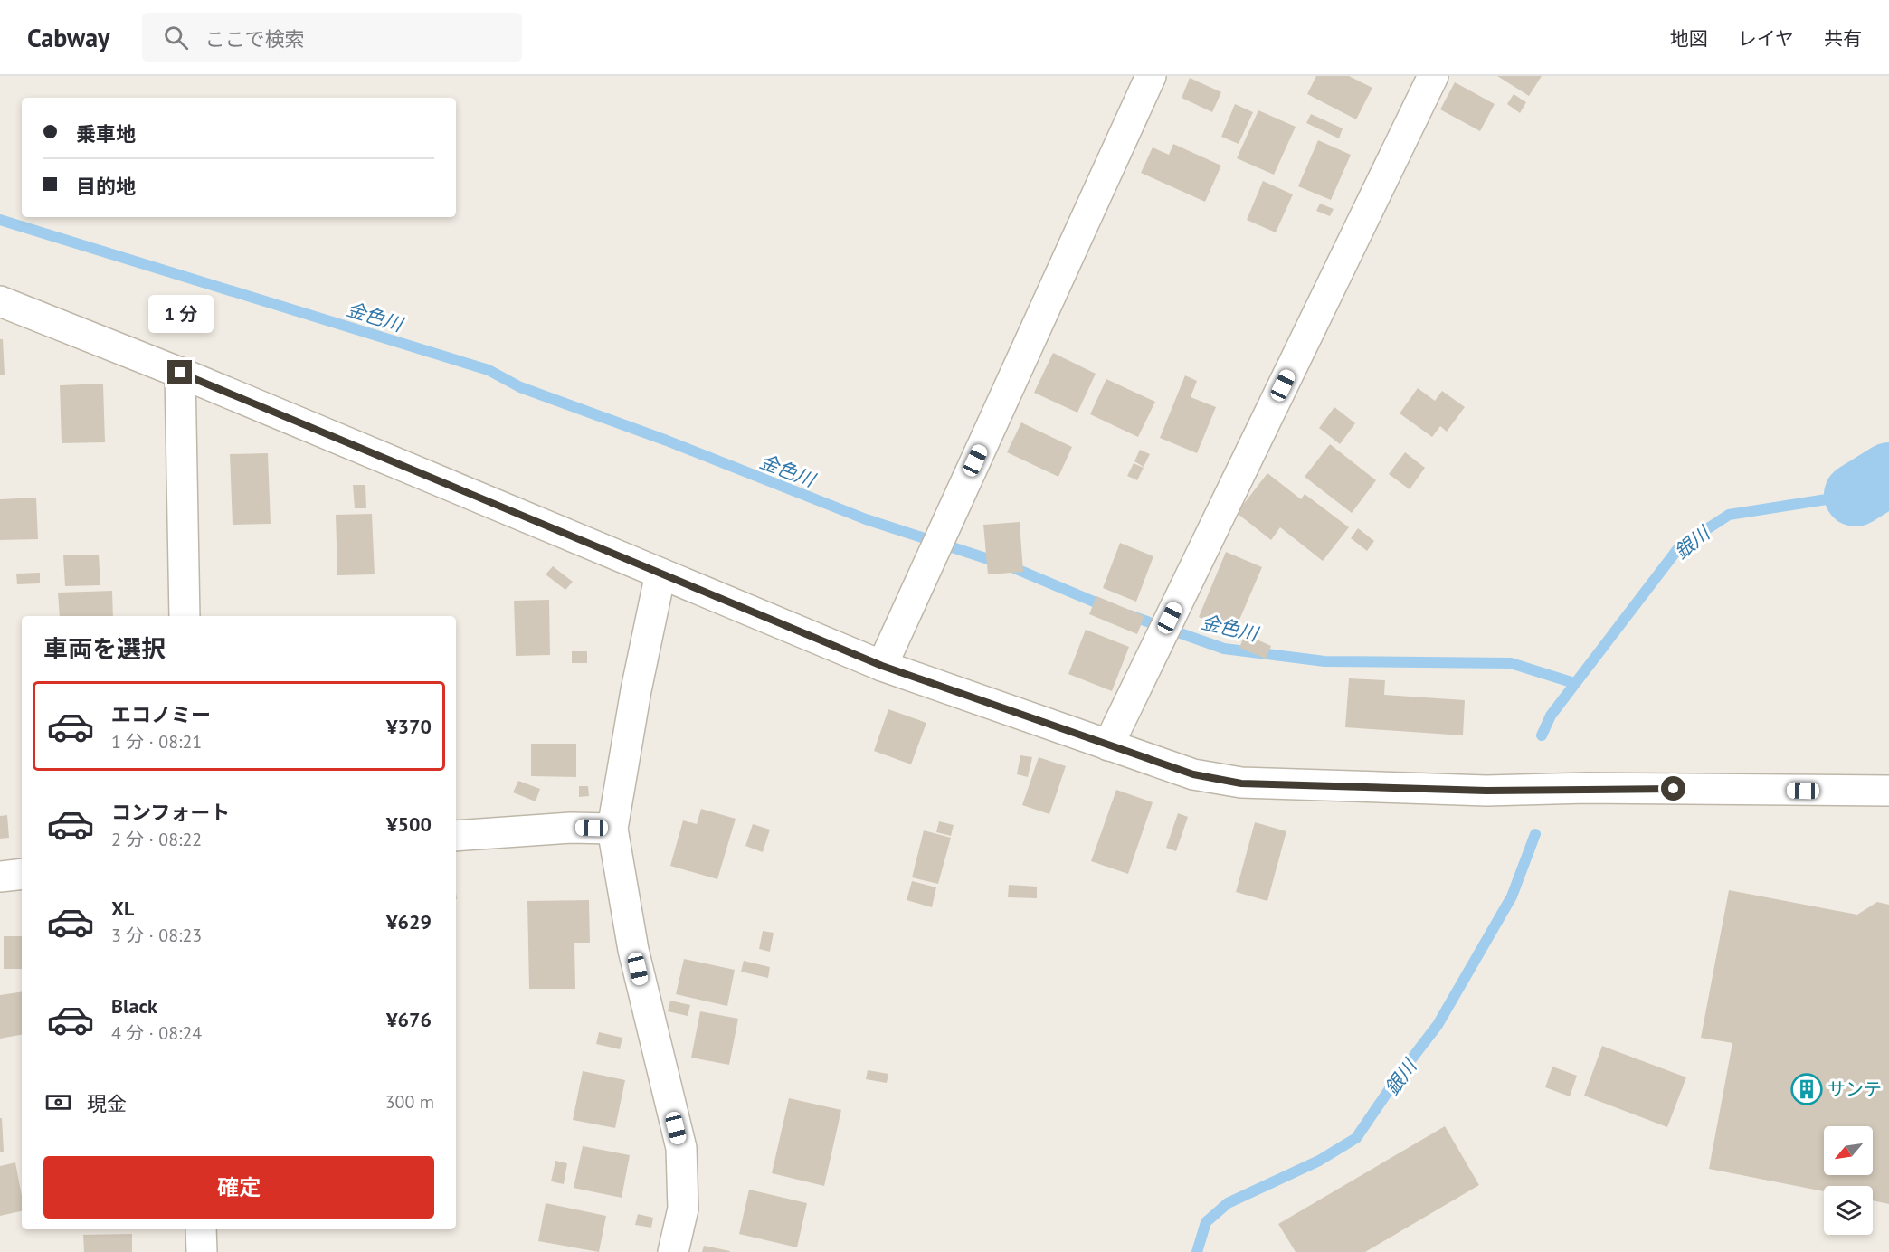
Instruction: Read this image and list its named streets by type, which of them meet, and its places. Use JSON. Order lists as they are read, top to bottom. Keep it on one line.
{"water":["金色川","銀川"],"places":{"building":["サンテ"]},"north":"bottom left","page":{"header":"Cabway","search":"ここで検索","nav":["地図","レイヤ","共有"],"banner":["乗車地","目的地"],"bubble":"1 分","heading":"車両を選択","list":[{"name":"エコノミー","note":"1 分 · 08:21","value":"¥370"},{"name":"コンフォート","note":"2 分 · 08:22","value":"¥500"},{"name":"XL","note":"3 分 · 08:23","value":"¥629"},{"name":"Black","note":"4 分 · 08:24","value":"¥676"}],"pay":["現金","300 m"],"buttons":"確定"}}
